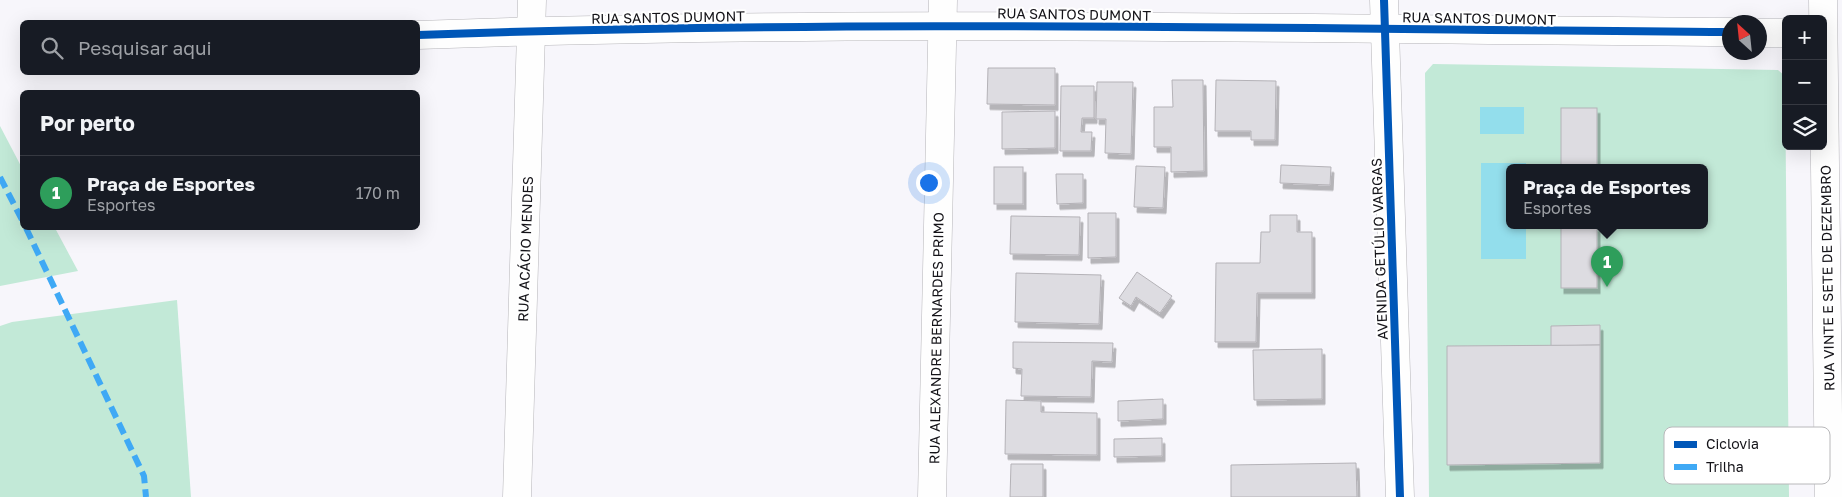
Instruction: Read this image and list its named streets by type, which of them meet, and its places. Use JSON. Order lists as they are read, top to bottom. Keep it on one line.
{"streets":{"street":["RUA SANTOS DUMONT","RUA ACÁCIO MENDES","AVENIDA GETÚLIO VARGAS","RUA VINTE E SETE DE DEZEMBRO","RUA ALEXANDRE BERNARDES PRIMO"]},"crossings":[["RUA SANTOS DUMONT","RUA ACÁCIO MENDES"],["RUA SANTOS DUMONT","AVENIDA GETÚLIO VARGAS"],["RUA SANTOS DUMONT","RUA ALEXANDRE BERNARDES PRIMO"]],"legend":["Ciclovia","Trilha"],"north":"top left","page":{"map_buttons":["+","−"],"search":"Pesquisar aqui","heading":"Por perto","list":[{"mark":"1","name":"Praça de Esportes","note":"Esportes","value":"170 m"}],"popup":["Praça de Esportes","Esportes"],"pins":"1"}}
